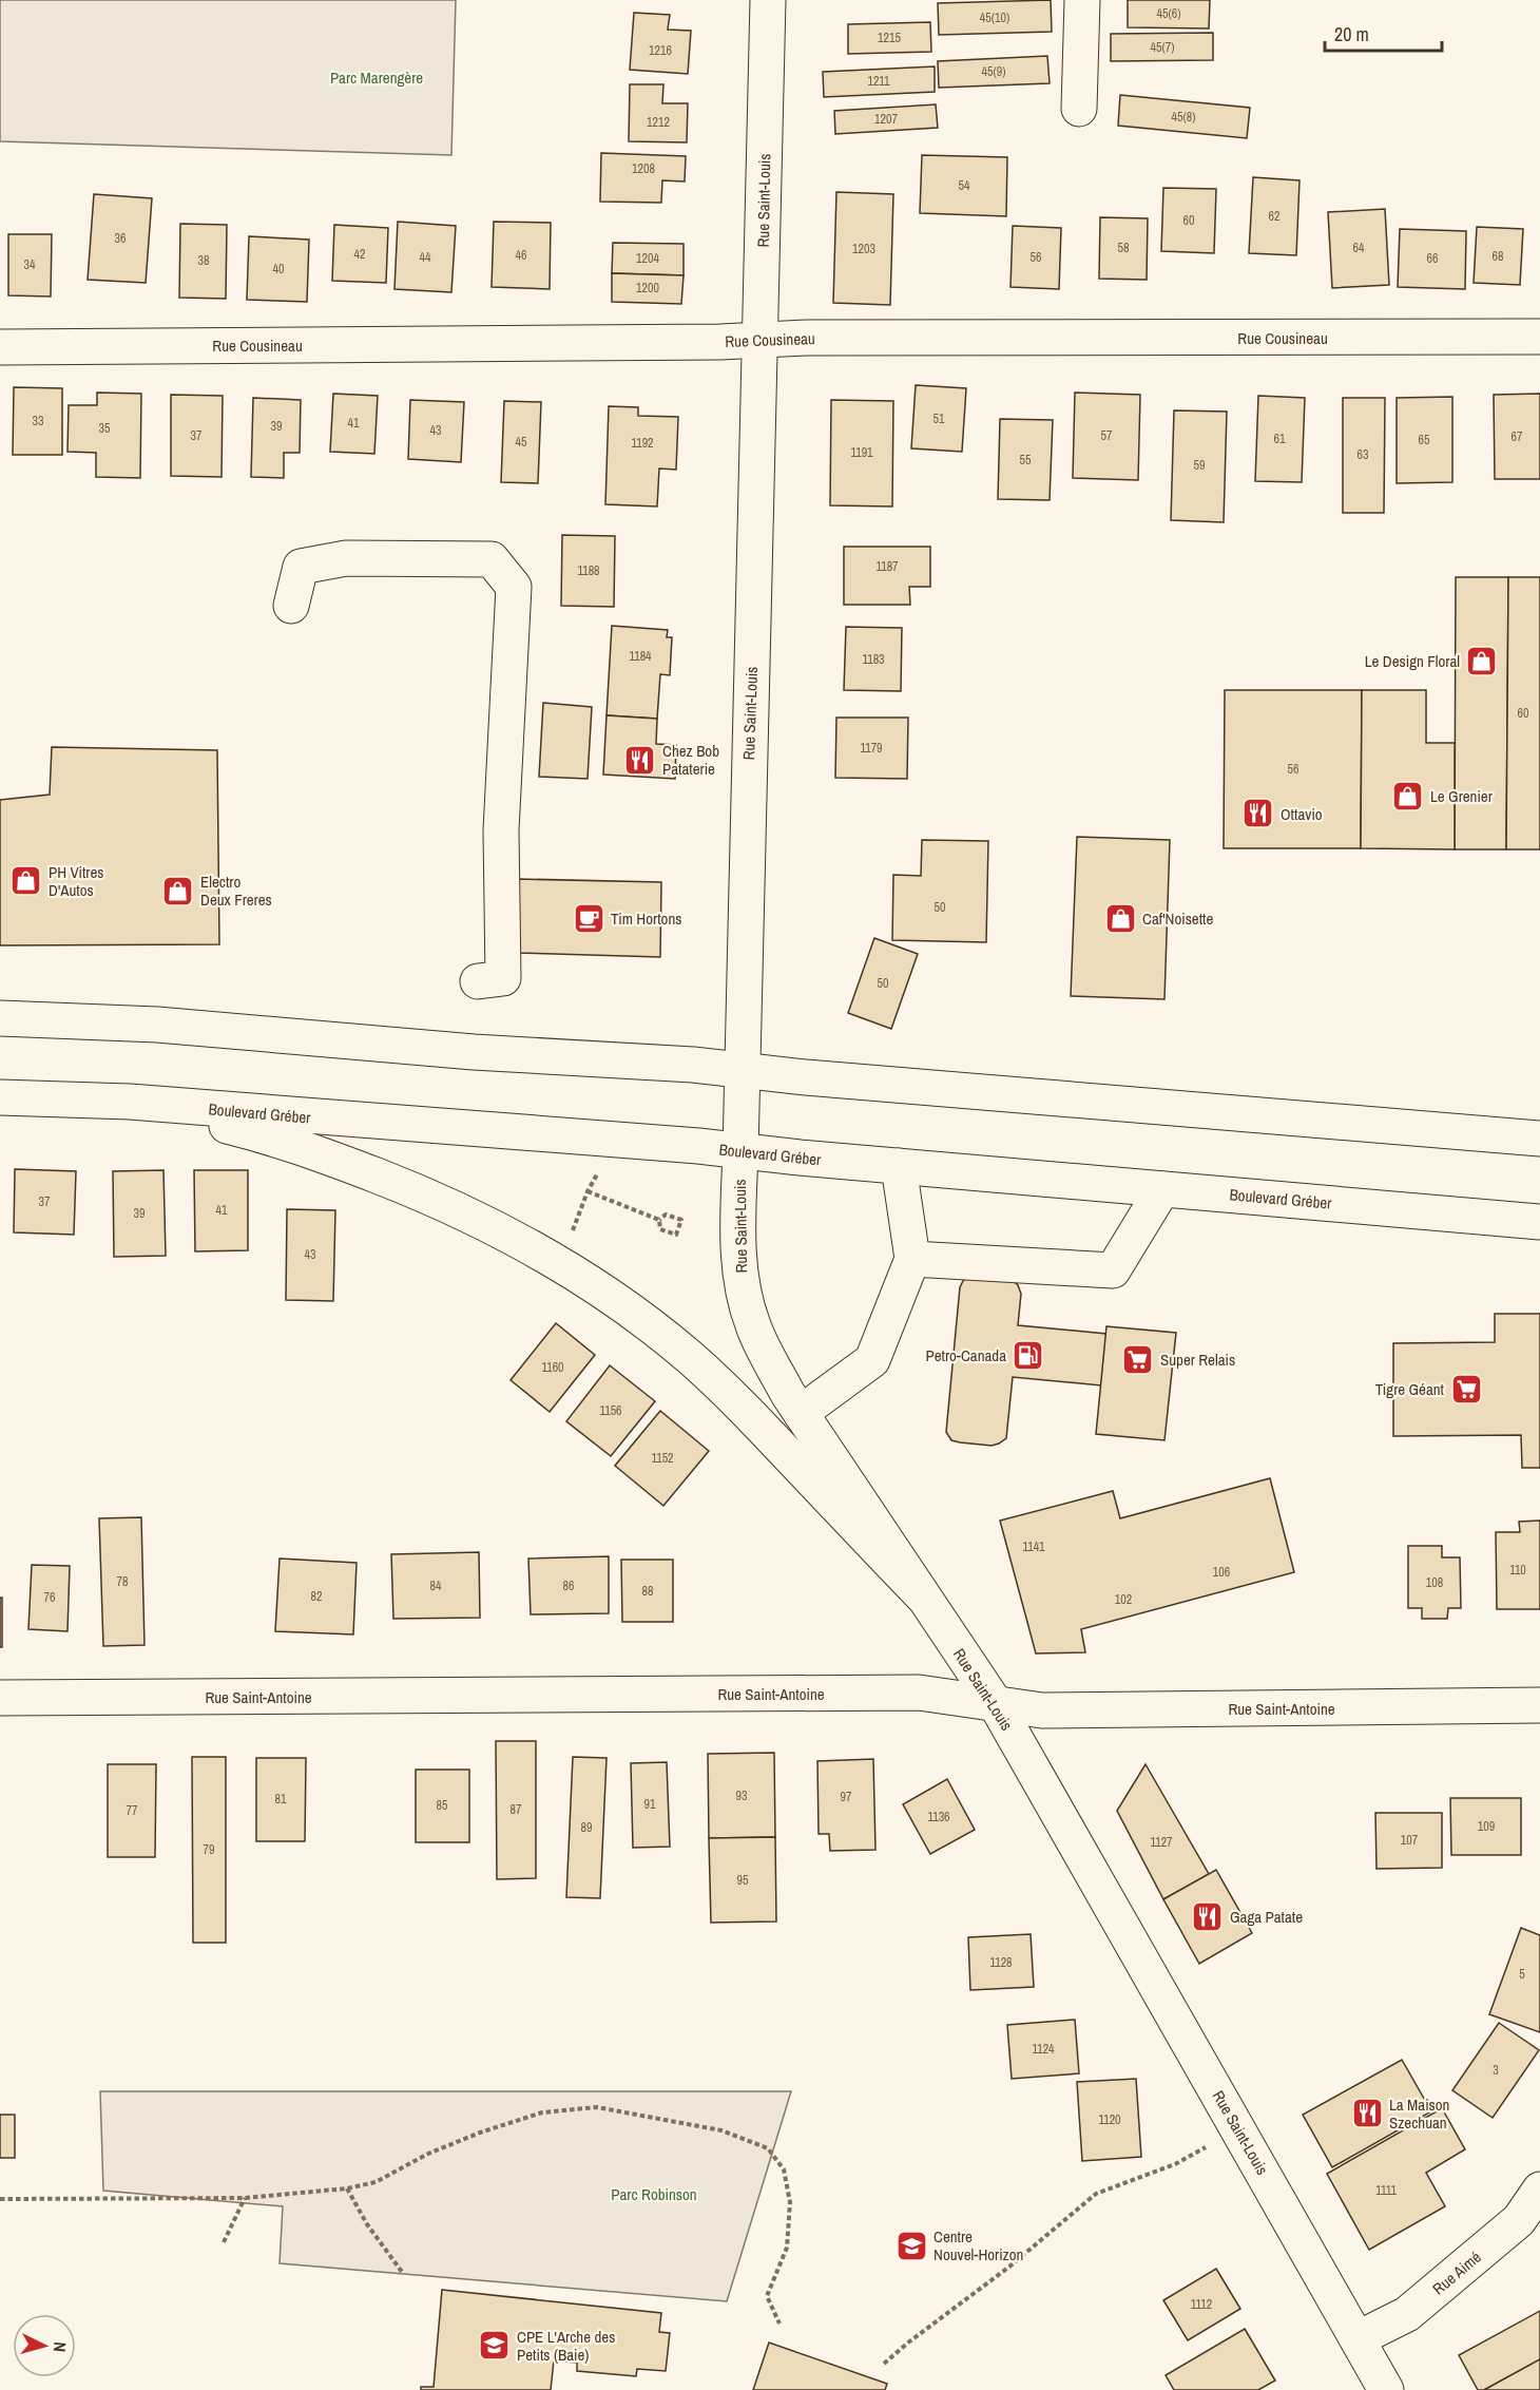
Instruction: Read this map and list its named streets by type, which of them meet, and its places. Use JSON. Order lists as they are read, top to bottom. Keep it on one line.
{"streets":{"main road":["Rue Saint-Louis","Rue Cousineau","Boulevard Gréber","Rue Saint-Antoine","Rue Aimé"]},"crossings":[["Rue Saint-Louis","Rue Cousineau"],["Rue Saint-Louis","Boulevard Gréber"],["Rue Saint-Louis","Rue Saint-Antoine"],["Rue Saint-Louis","Rue Aimé"]],"parks":["Parc Marengère","Parc Robinson"],"places":{"shop":["Le Design Floral","Le Grenier","PH Vitres D'Autos","Electro Deux Freres","Caf'Noisette"],"restaurant":["Chez Bob Pataterie","Ottavio","Gaga Patate","La Maison Szechuan"],"cafe":["Tim Hortons"],"fuel station":["Petro-Canada"],"supermarket":["Super Relais","Tigre Géant"],"school or university":["Centre Nouvel-Horizon","CPE L'Arche des Petits (Baie)"]},"house_numbers":["45(6)","45(10)","1215","45(7)","1216","45(9)","1211","45(8)","1207","1212","1208","54","62","60","36","58","64","1203","42","46","68","44","56","1204","66","38","34","40","1200","51","33","41","39","35","43","37","57","67","61","65","45","1192","1191","63","55","59","1187","1188","1184","1183","60","1179","56","50","50","37","41","39","43","1160","1156","1152","1141","110","106","78","108","84","86","88","82","76","102","93","97","81","91","85","87","77","1136","109","89","107","1127","79","95","1128","5","1124","3","1120","1111","1112"],"scale_bar":"20 m","north":"right"}
